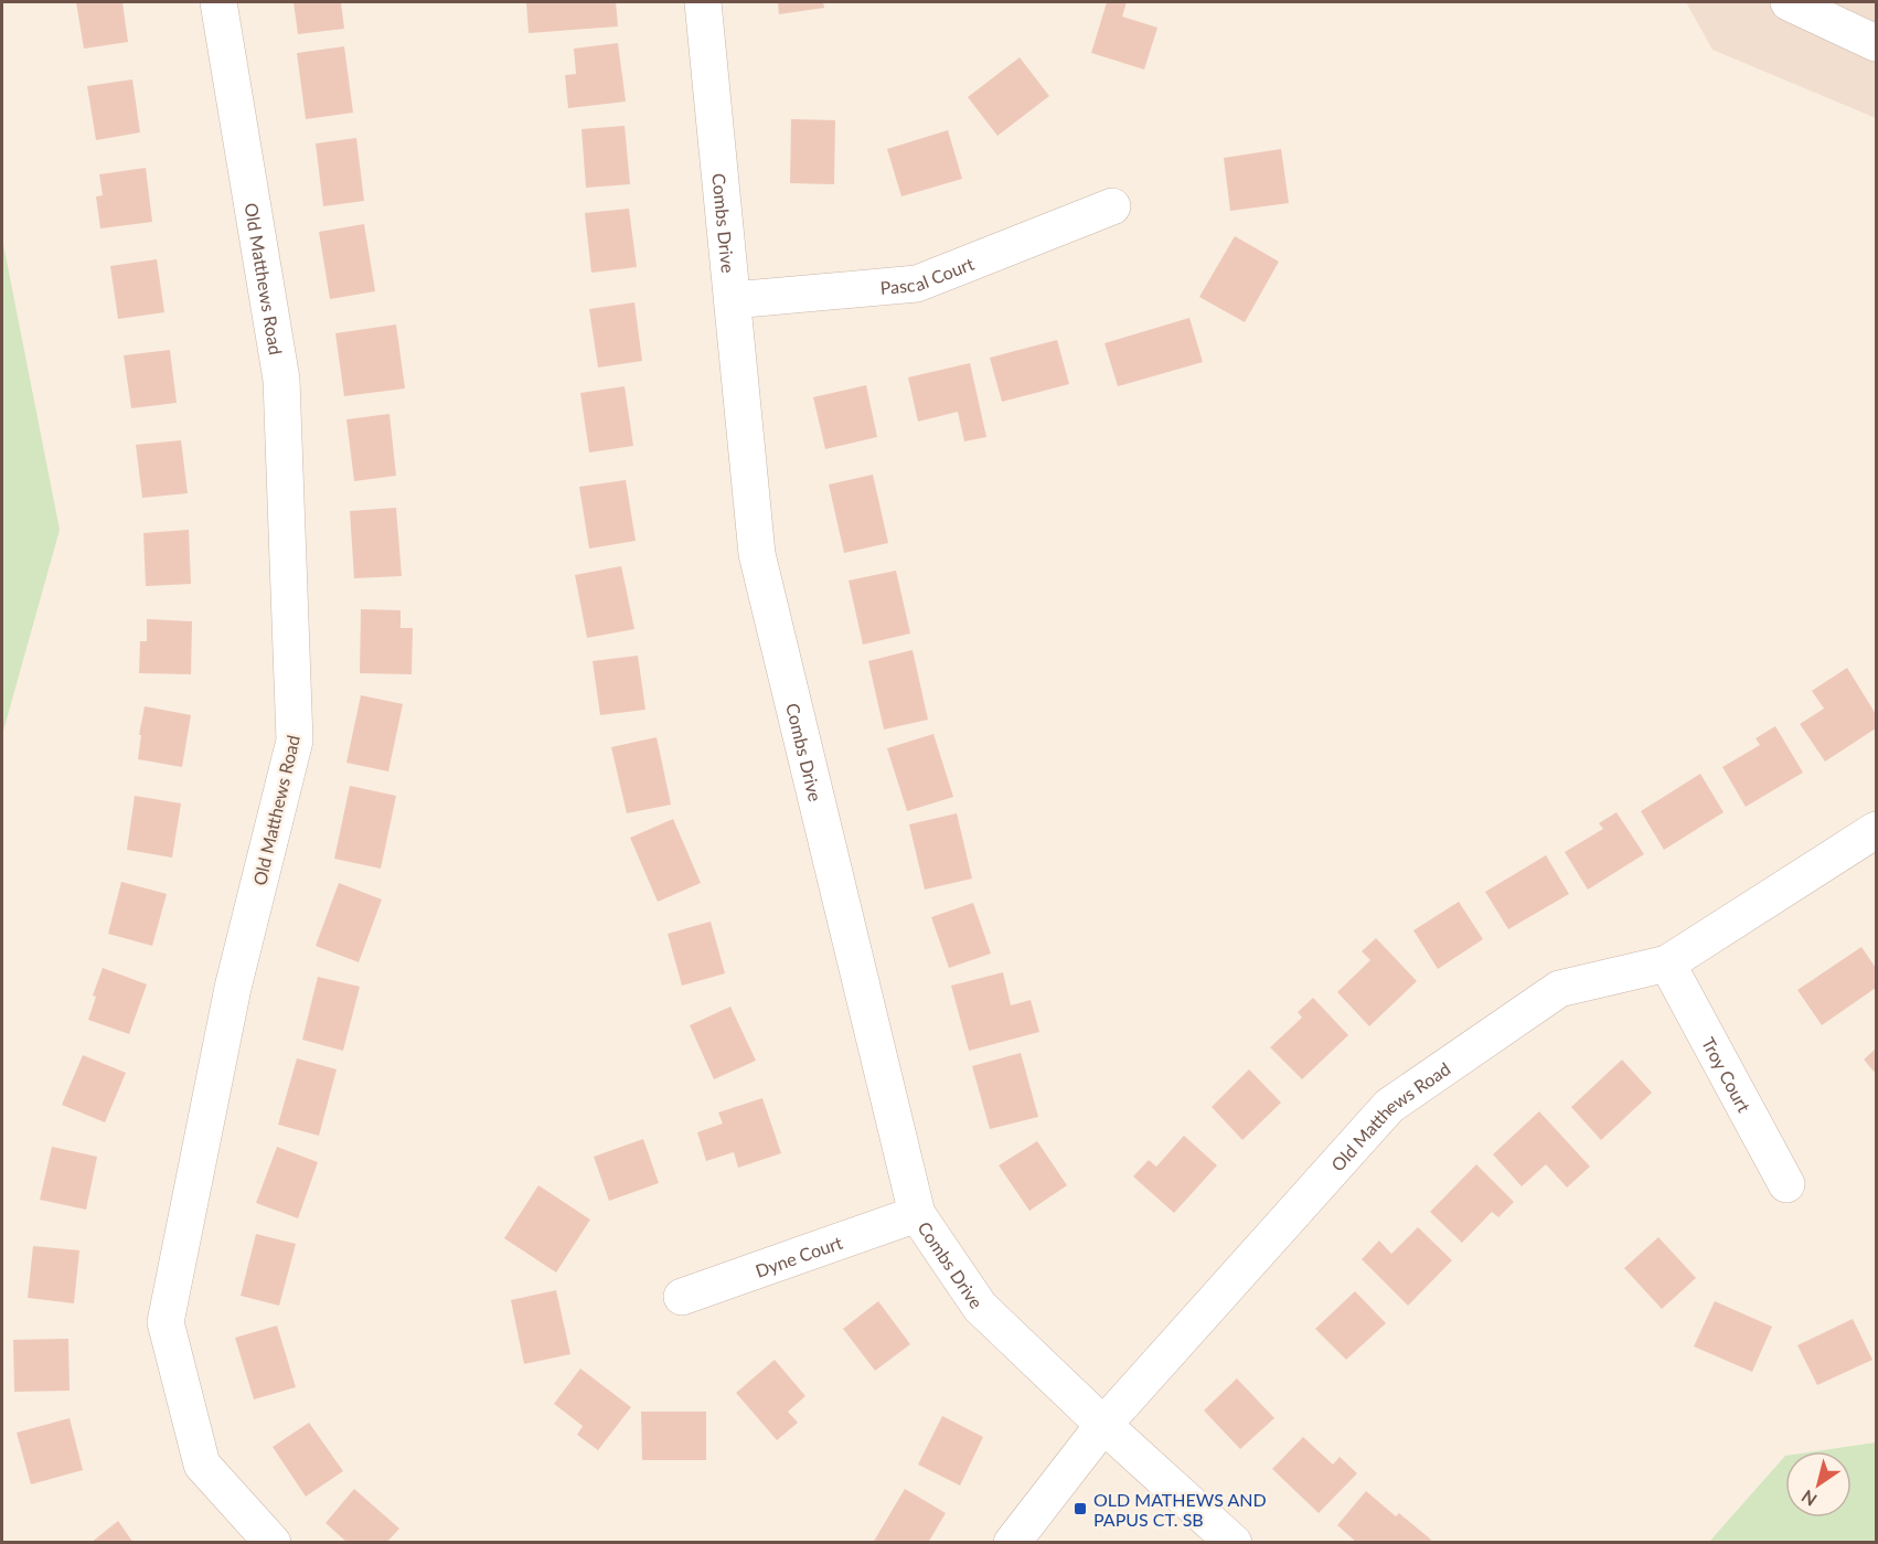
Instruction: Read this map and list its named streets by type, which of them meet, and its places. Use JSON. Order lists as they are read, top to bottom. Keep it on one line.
{"streets":{"street":["Combs Drive","Pascal Court","Old Matthews Road","Troy Court","Dyne Court"]},"crossings":[["Combs Drive","Pascal Court"],["Combs Drive","Old Matthews Road"],["Combs Drive","Dyne Court"],["Old Matthews Road","Troy Court"]],"places":{"transit":["OLD MATHEWS AND PAPUS CT. SB"]},"north":"bottom left"}
